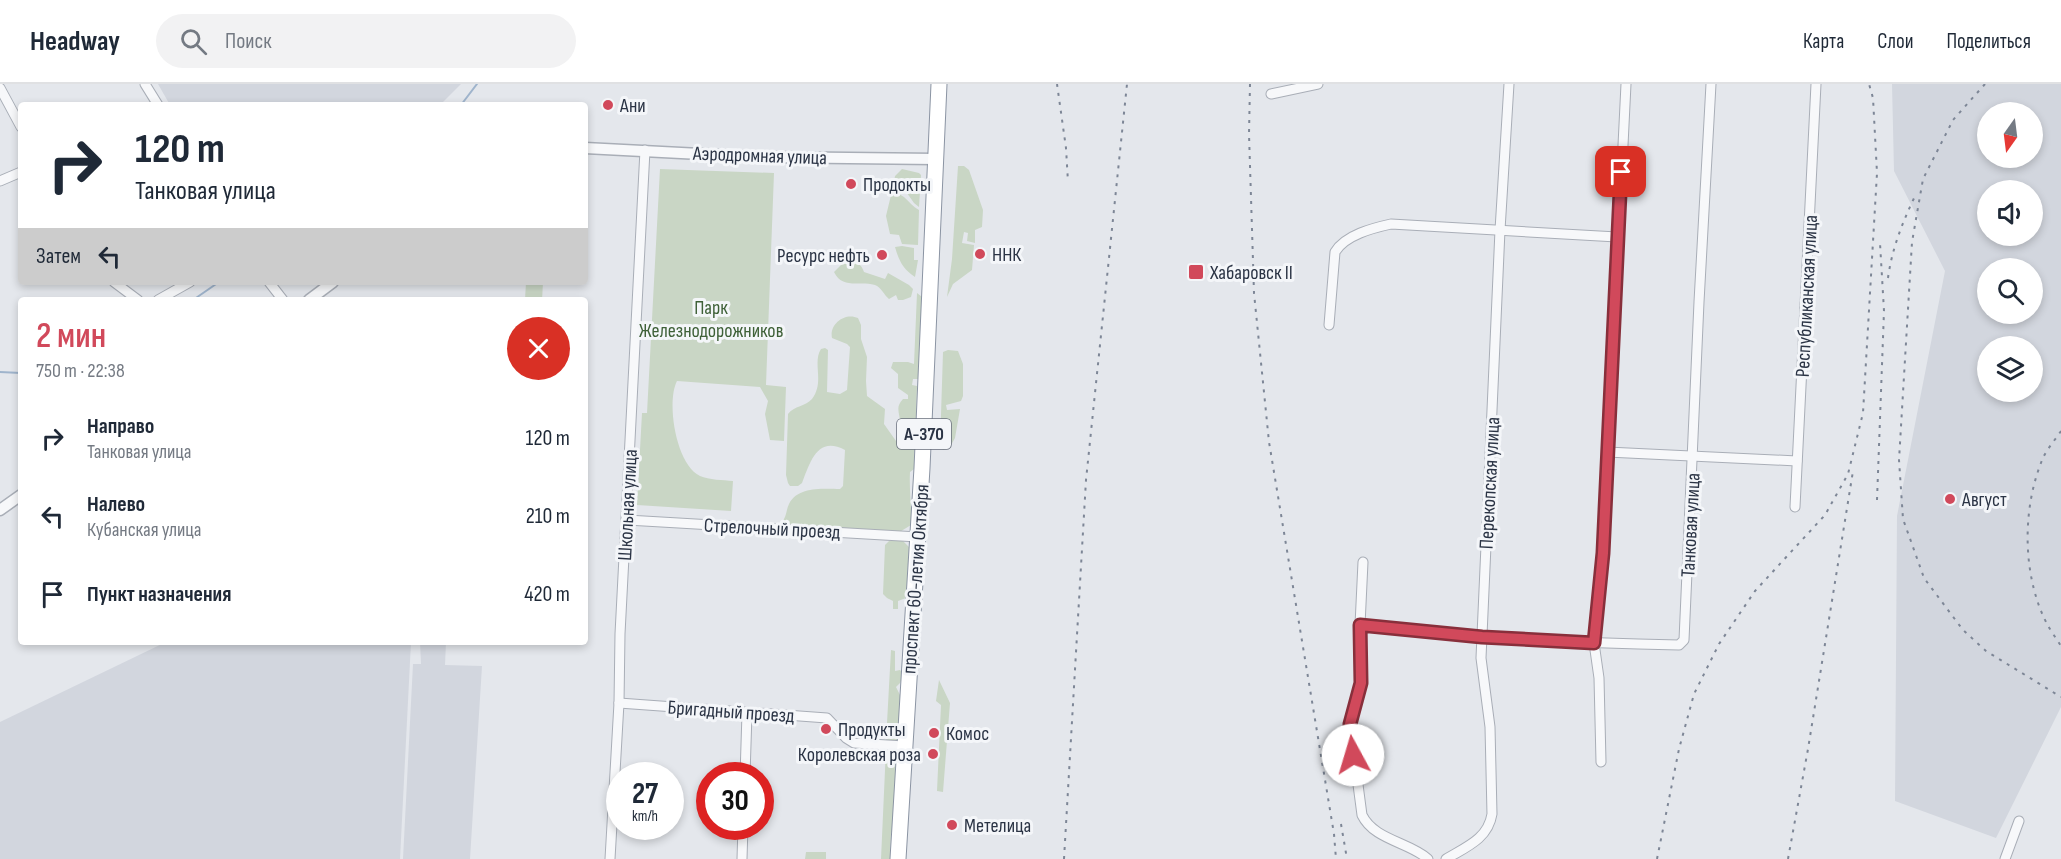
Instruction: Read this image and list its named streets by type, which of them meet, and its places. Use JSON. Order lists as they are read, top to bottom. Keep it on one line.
{"streets":{"highway":["А-370","проспект 60-летия Октября"],"street":["Аэродромная улица","Республиканская улица","Перекопская улица","Школьная улица","Танковая улица","Стрелочный проезд","Бригадный проезд"]},"crossings":[["Аэродромная улица","Школьная улица"],["Аэродромная улица","проспект 60-летия Октября"],["Перекопская улица","Танковая улица"],["Школьная улица","Стрелочный проезд"],["Школьная улица","Бригадный проезд"],["Стрелочный проезд","проспект 60-летия Октября"],["проспект 60-летия Октября","Бригадный проезд"]],"parks":["Парк Железнодорожников"],"places":{"other":["Ани","Продокты","ННК","Ресурс нефть","Август","Продукты","Комос","Королевская роза","Метелица"],"transit":["Хабаровск II"]},"north":"bottom","page":{"header":"Headway","search":"Поиск","nav":["Карта","Слои","Поделиться"],"turn":["120 m","Танковая улица"],"then":"Затем","heading":["2 мин","750 m · 22:38"],"list":[{"name":"Направо","note":"Танковая улица","value":"120 m"},{"name":"Налево","note":"Кубанская улица","value":"210 m"},{"name":"Пункт назначения","value":"420 m"}],"speed":"27 km/h","limit":"30"}}
